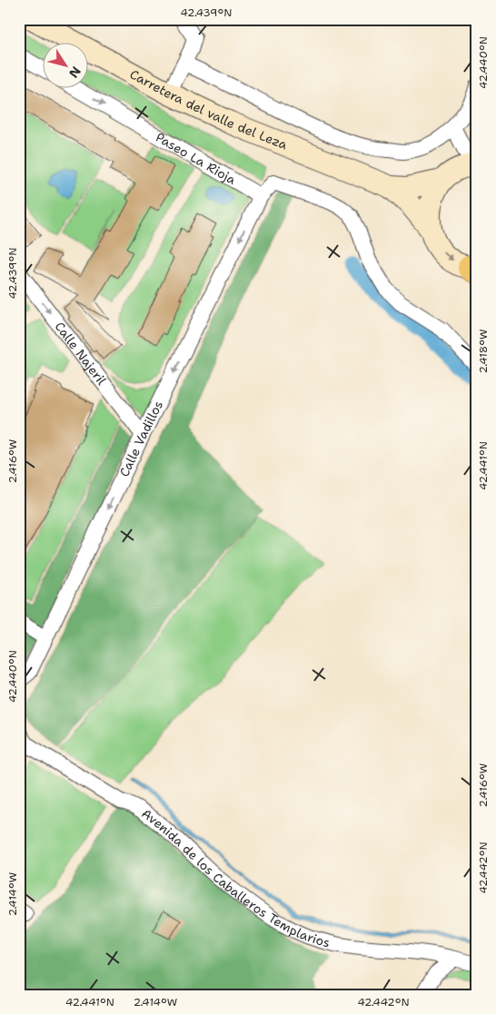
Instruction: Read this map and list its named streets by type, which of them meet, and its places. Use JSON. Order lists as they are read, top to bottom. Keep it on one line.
{"streets":{"main road":["Carretera del valle del Leza"],"street":["Paseo La Rioja","Calle Najeril","Calle Vadillos","Avenida de los Caballeros Templarios"]},"crossings":[["Paseo La Rioja","Calle Vadillos"],["Calle Najeril","Calle Vadillos"]],"one_way":["Paseo La Rioja","Calle Najeril","Calle Vadillos"],"north":"bottom right","coordinates":["42.439°N","42.440°N","2.418°W","2.416°W","42.441°N","42.442°N","2.414°W"]}
